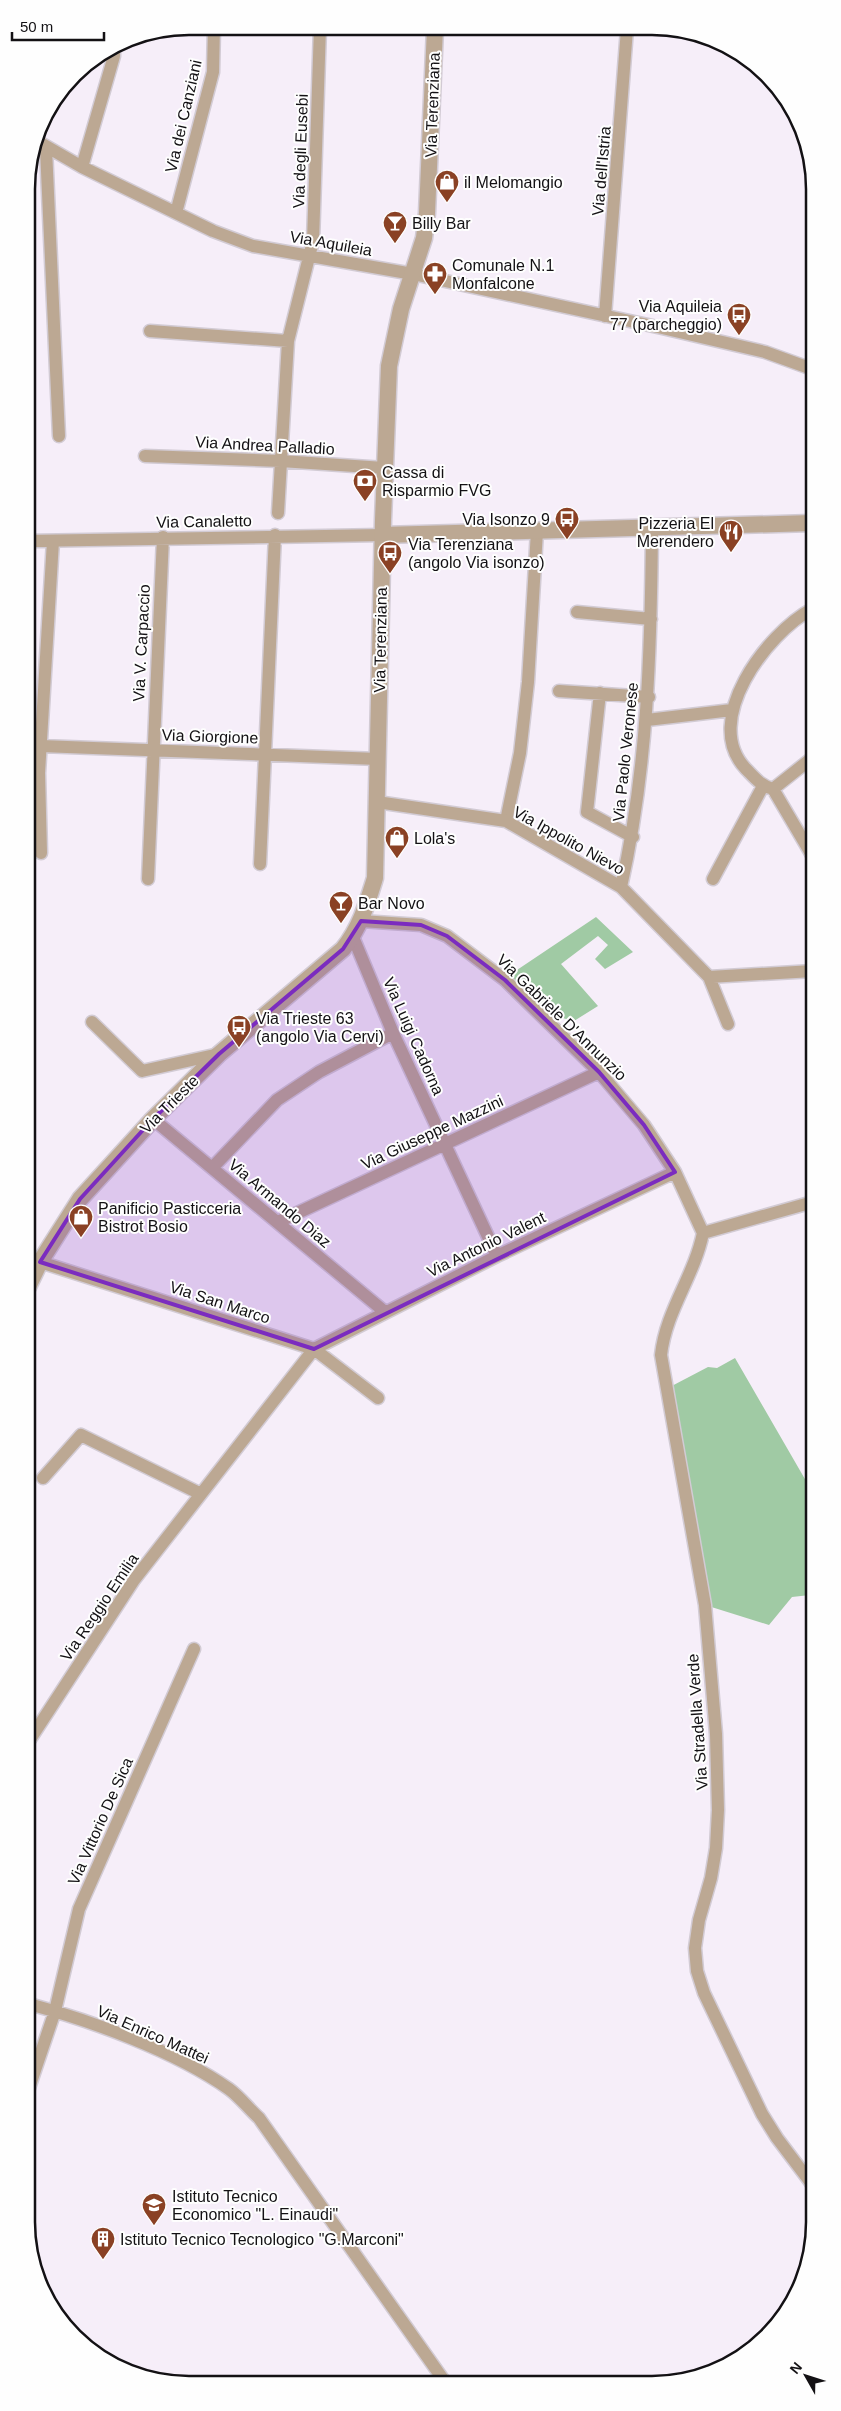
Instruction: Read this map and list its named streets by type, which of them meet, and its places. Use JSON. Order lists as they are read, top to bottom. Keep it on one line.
{"streets":{"street":["Via Terenziana","Via dei Canziani","Via degli Eusebi","Via dell'Istria","Via Aquileia","Via Andrea Palladio","Via Canaletto","Via V. Carpaccio","Via Giorgione","Via Paolo Veronese","Via Ippolito Nievo","Via Gabriele D'Annunzio","Via Luigi Cadorna","Via Trieste","Via Giuseppe Mazzini","Via Armando Diaz","Via Antonio Valent","Via San Marco","Via Reggio Emilia","Via Stradella Verde","Via Vittorio De Sica","Via Enrico Mattei"]},"crossings":[["Via Terenziana","Via Aquileia"],["Via Terenziana","Via Andrea Palladio"],["Via Terenziana","Via Canaletto"],["Via Terenziana","Via Giorgione"],["Via Terenziana","Via Ippolito Nievo"],["Via Terenziana","Via Gabriele D'Annunzio"],["Via Terenziana","Via Luigi Cadorna"],["Via Terenziana","Via Trieste"],["Via dei Canziani","Via Aquileia"],["Via degli Eusebi","Via Aquileia"],["Via degli Eusebi","Via Andrea Palladio"],["Via dell'Istria","Via Aquileia"],["Via Canaletto","Via V. Carpaccio"],["Via V. Carpaccio","Via Giorgione"],["Via Paolo Veronese","Via Ippolito Nievo"],["Via Gabriele D'Annunzio","Via Giuseppe Mazzini"],["Via Gabriele D'Annunzio","Via Antonio Valent"],["Via Gabriele D'Annunzio","Via Stradella Verde"],["Via Luigi Cadorna","Via Giuseppe Mazzini"],["Via Luigi Cadorna","Via Antonio Valent"],["Via Trieste","Via Armando Diaz"],["Via Trieste","Via San Marco"],["Via Giuseppe Mazzini","Via Armando Diaz"],["Via Armando Diaz","Via Antonio Valent"],["Via Antonio Valent","Via San Marco"],["Via Antonio Valent","Via Reggio Emilia"],["Via San Marco","Via Reggio Emilia"],["Via Vittorio De Sica","Via Enrico Mattei"]],"places":{"shop":["il Melomangio","Lola's","Panificio Pasticceria Bistrot Bosio"],"bar":["Billy Bar","Bar Novo"],"pharmacy":["Comunale N.1 Monfalcone"],"bus stop":["Via Aquileia 77 (parcheggio)","Via Isonzo 9","Via Terenziana (angolo Via isonzo)","Via Trieste 63 (angolo Via Cervi)"],"bank":["Cassa di Risparmio FVG"],"restaurant":["Pizzeria El Merendero"],"school or university":["Istituto Tecnico Economico \"L. Einaudi\""],"building":["Istituto Tecnico Tecnologico \"G.Marconi\""]},"scale_bar":"50 m","north":"top left"}
